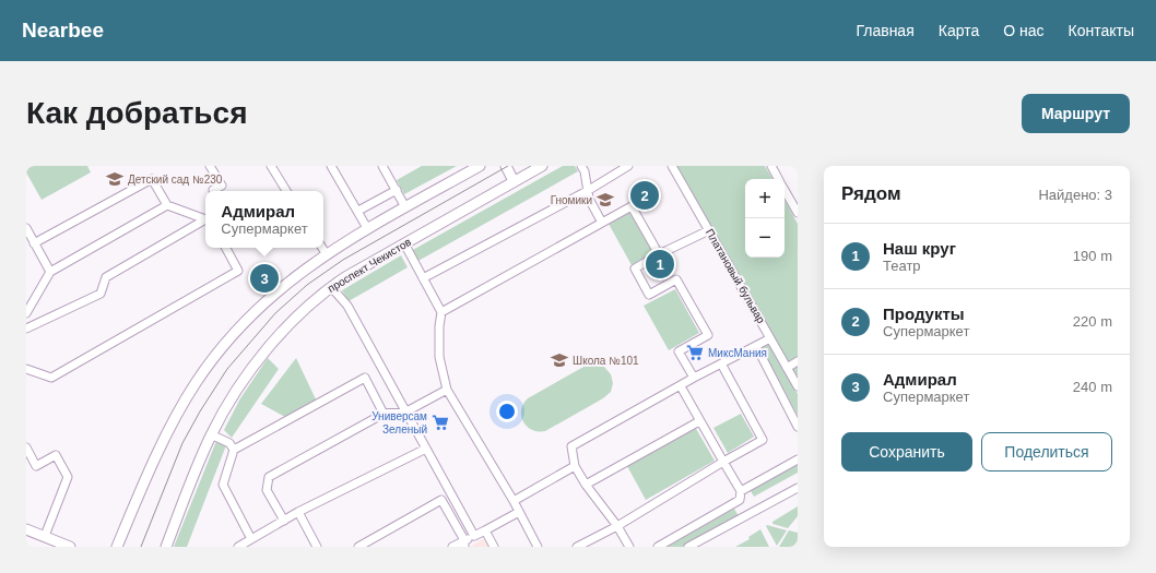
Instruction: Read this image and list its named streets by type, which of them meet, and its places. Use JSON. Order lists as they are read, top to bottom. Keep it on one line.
{"streets":{"main road":["проспект Чекистов"],"street":["Платановый бульвар"]},"places":{"school or university":["Детский сад №230","Гномики","Школа №101"],"supermarket":["МиксМания","Универсам Зеленый"]},"page":{"header":"Nearbee","nav":["Главная","Карта","О нас","Контакты"],"buttons":["Маршрут",["Сохранить","Поделиться"]],"title":"Как добраться","heading":["Рядом","Найдено: 3"],"map_buttons":["+","−"],"pins":["2","1","3"],"popup":["Адмирал","Супермаркет"],"list":[{"mark":"1","name":"Наш круг","note":"Театр","value":"190 m"},{"mark":"2","name":"Продукты","note":"Супермаркет","value":"220 m"},{"mark":"3","name":"Адмирал","note":"Супермаркет","value":"240 m"}]}}
